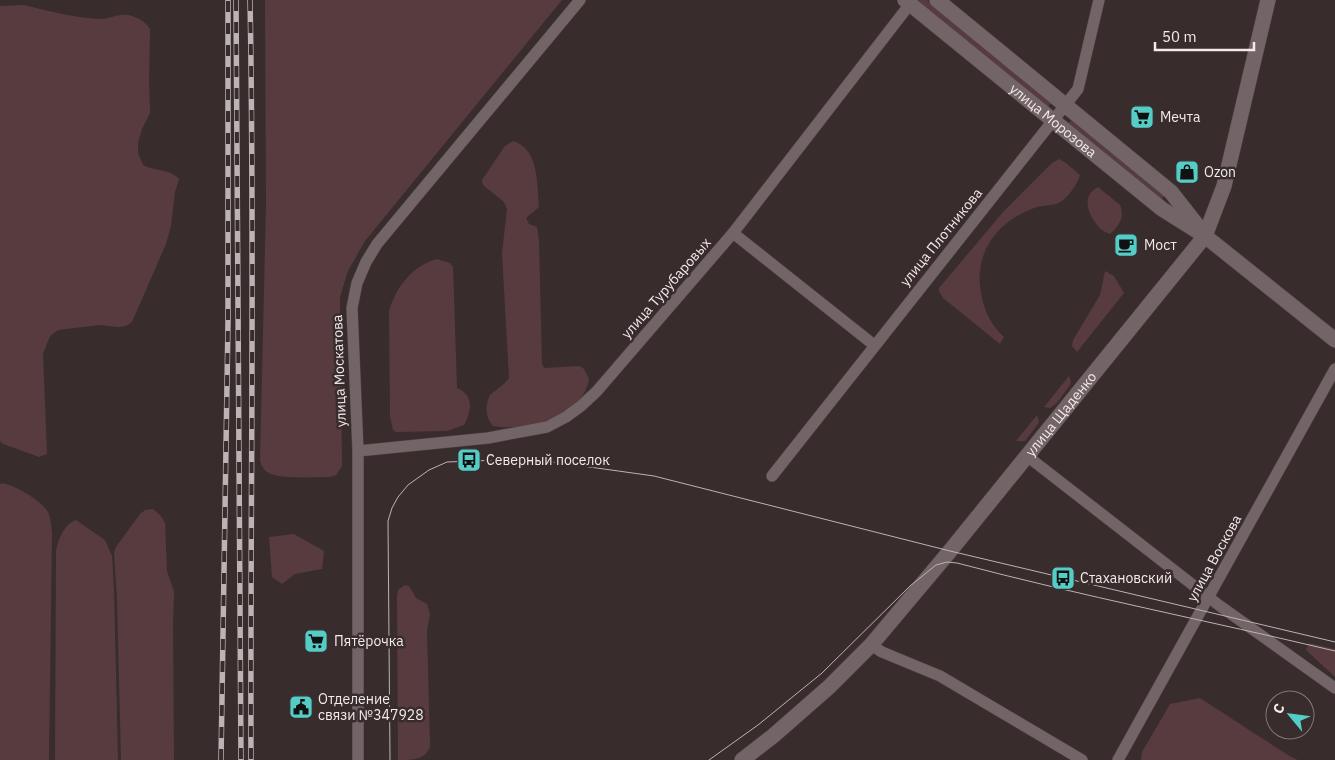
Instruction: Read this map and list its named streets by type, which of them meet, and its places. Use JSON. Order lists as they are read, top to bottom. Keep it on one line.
{"streets":{"main road":["улица Морозова","улица Щаденко"],"street":["улица Плотникова","улица Турубаровых","улица Москатова","улица Воскова"]},"crossings":[["улица Морозова","улица Плотникова"],["улица Морозова","улица Турубаровых"],["улица Морозова","улица Щаденко"],["улица Турубаровых","улица Москатова"]],"places":{"supermarket":["Мечта","Пятёрочка"],"shop":["Ozon"],"cafe":["Мост"],"bus stop":["Северный поселок","Стахановский"],"public building":["Отделение связи №347928"]},"scale_bar":"50 m","north":"top left"}
